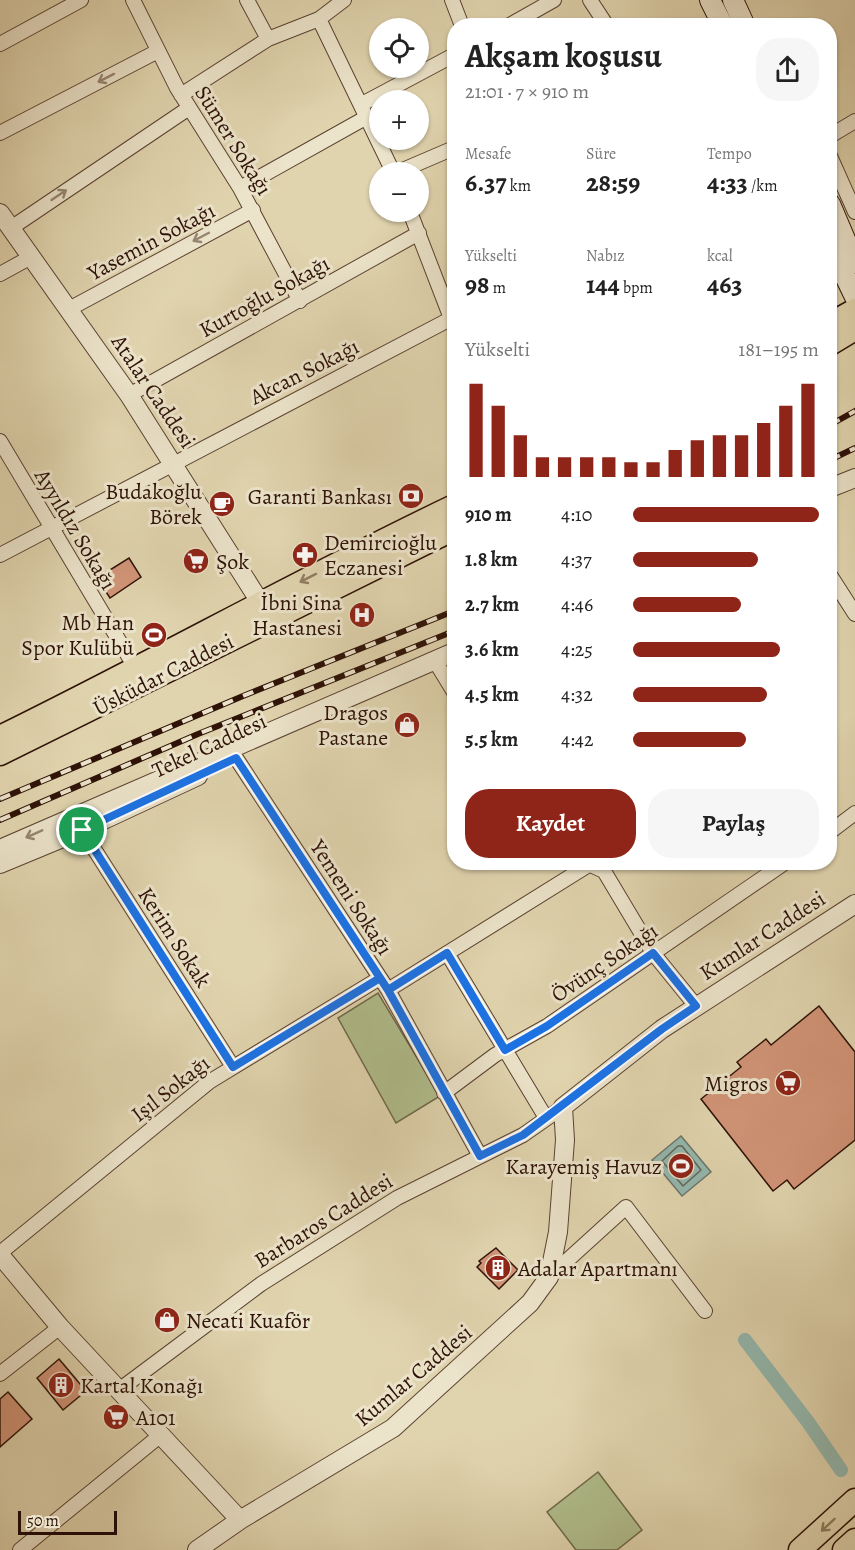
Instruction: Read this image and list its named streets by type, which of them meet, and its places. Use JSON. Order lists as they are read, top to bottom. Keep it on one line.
{"streets":{"main road":["Üsküdar Caddesi"],"street":["Sümer Sokağı","Yasemin Sokağı","Kurtoğlu Sokağı","Akcan Sokağı","Atalar Caddesi","Ayyıldız Sokağı","Tekel Caddesi","Yemeni Sokağı","Kumlar Caddesi","Kerim Sokak","Övünç Sokağı","Işıl Sokağı","Barbaros Caddesi"]},"crossings":[["Sümer Sokağı","Yasemin Sokağı"],["Sümer Sokağı","Kurtoğlu Sokağı"],["Yasemin Sokağı","Atalar Caddesi"],["Kurtoğlu Sokağı","Atalar Caddesi"],["Akcan Sokağı","Atalar Caddesi"],["Akcan Sokağı","Ayyıldız Sokağı"],["Atalar Caddesi","Üsküdar Caddesi"],["Ayyıldız Sokağı","Üsküdar Caddesi"],["Tekel Caddesi","Yemeni Sokağı"],["Tekel Caddesi","Kerim Sokak"],["Yemeni Sokağı","Övünç Sokağı"],["Yemeni Sokağı","Işıl Sokağı"],["Yemeni Sokağı","Barbaros Caddesi"],["Kumlar Caddesi","Barbaros Caddesi"],["Kerim Sokak","Işıl Sokağı"]],"places":{"bank":["Garanti Bankası"],"cafe":["Budakoğlu Börek"],"pharmacy":["Demircioğlu Eczanesi"],"supermarket":["Şok","Migros","A101"],"hospital":["İbni Sina Hastanesi"],"sports":["Mb Han Spor Kulübü","Karayemiş Havuz"],"shop":["Dragos Pastane","Necati Kuaför"],"building":["Adalar Apartmanı","Kartal Konağı"]},"scale_bar":"50 m","page":{"map_buttons":["+","−"],"heading":["Akşam koşusu","21:01 · 7 × 910 m"],"stats":[["Mesafe","6.37 km"],["Süre","28:59"],["Tempo","4:33 /km"],["Yükselti","98 m"],["Nabız","144 bpm"],["kcal","463"]],"chart":["Yükselti","181–195 m"],"list":[{"name":"910 m","note":"4:10"},{"name":"1.8 km","note":"4:37"},{"name":"2.7 km","note":"4:46"},{"name":"3.6 km","note":"4:25"},{"name":"4.5 km","note":"4:32"},{"name":"5.5 km","note":"4:42"}],"buttons":["Kaydet","Paylaş"],"scale":"50 m"}}
